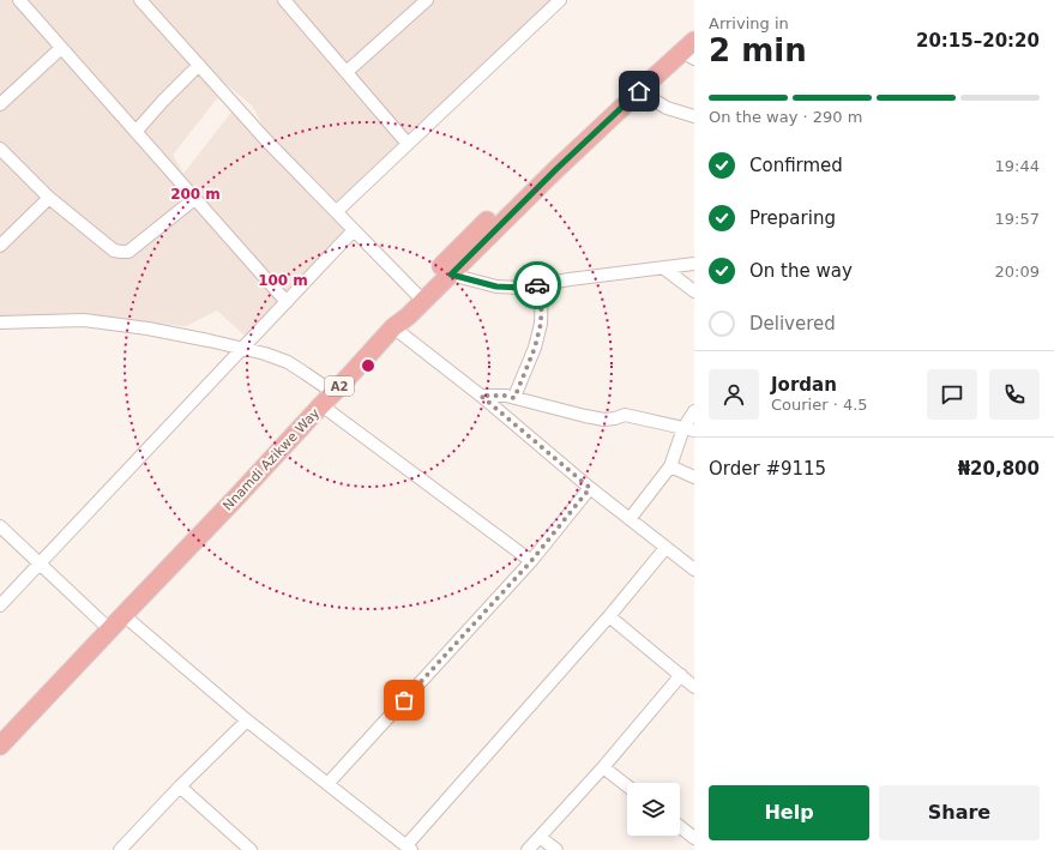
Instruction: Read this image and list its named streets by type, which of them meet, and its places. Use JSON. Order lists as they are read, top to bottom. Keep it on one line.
{"streets":{"highway":["A2","Nnamdi Azikwe Way"]},"page":{"heading":["2 min","Arriving in","20:15–20:20"],"panel":["Jordan","Courier · 4.5","Order #9115","₦20,800"],"bar":"On the way · 290 m","list":[["Confirmed","19:44"],["Preparing","19:57"],["On the way","20:09"],"Delivered"],"buttons":["Help","Share"]},"rings":["200 m","100 m"]}
